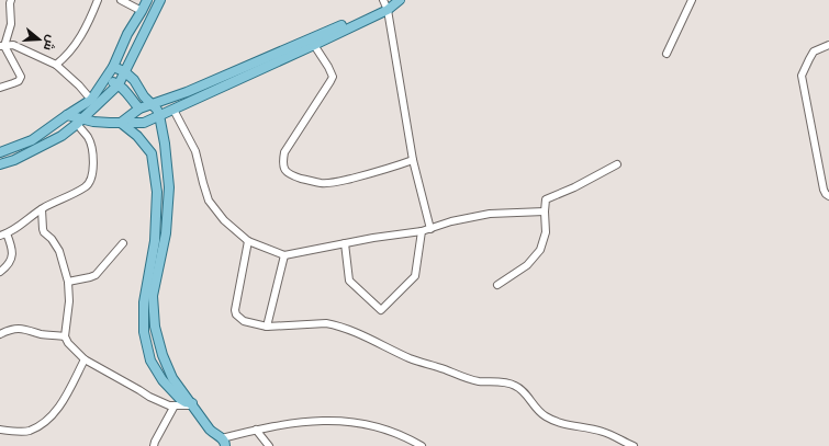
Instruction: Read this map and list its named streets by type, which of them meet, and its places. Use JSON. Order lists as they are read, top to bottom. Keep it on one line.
{"north":"right"}
